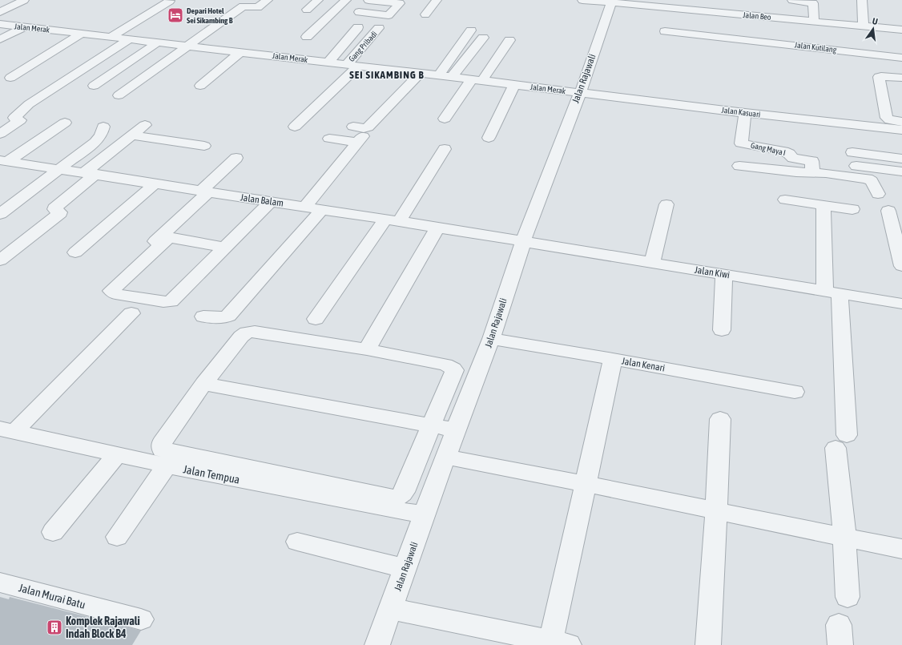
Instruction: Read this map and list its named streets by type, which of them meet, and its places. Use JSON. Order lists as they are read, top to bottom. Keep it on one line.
{"streets":{"street":["Jalan Beo","Jalan Merak","Gang Pribadi","Jalan Kutilang","Jalan Rajawali","Jalan Kasuari","Gang Maya I","Jalan Balam","Jalan Kiwi","Jalan Kenari","Jalan Tempua","Jalan Murai Batu"]},"crossings":[["Jalan Beo","Jalan Rajawali"],["Jalan Merak","Gang Pribadi"],["Jalan Merak","Jalan Rajawali"],["Jalan Merak","Jalan Kasuari"],["Jalan Rajawali","Jalan Kasuari"],["Jalan Rajawali","Jalan Balam"],["Jalan Rajawali","Jalan Kiwi"],["Jalan Rajawali","Jalan Kenari"],["Jalan Rajawali","Jalan Tempua"],["Jalan Kasuari","Gang Maya I"],["Jalan Balam","Jalan Kiwi"]],"districts":["SEI SIKAMBING B"],"places":{"hotel":["Depari Hotel Sei Sikambing B"],"building":["Komplek Rajawali Indah Block B4"]},"north":"top"}
